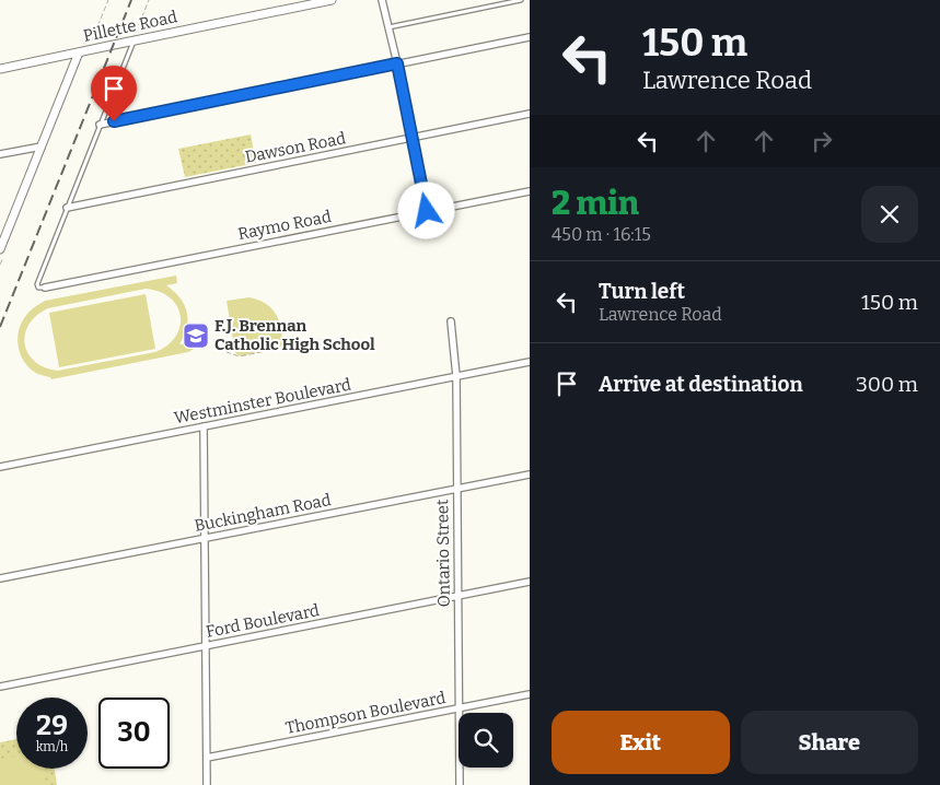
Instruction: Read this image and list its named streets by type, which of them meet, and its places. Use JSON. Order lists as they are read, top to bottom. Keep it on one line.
{"streets":{"street":["Pillette Road","Dawson Road","Raymo Road","Westminster Boulevard","Buckingham Road","Ontario Street","Ford Boulevard","Thompson Boulevard"]},"crossings":[["Westminster Boulevard","Ontario Street"],["Buckingham Road","Ontario Street"],["Ontario Street","Ford Boulevard"],["Ontario Street","Thompson Boulevard"]],"places":{"school or university":["F.J. Brennan Catholic High School"]},"page":{"turn":["150 m","Lawrence Road"],"heading":["2 min","450 m · 16:15"],"list":[{"name":"Turn left","note":"Lawrence Road","value":"150 m"},{"name":"Arrive at destination","value":"300 m"}],"speed":"29 km/h","limit":"30","buttons":["Exit","Share"]}}
